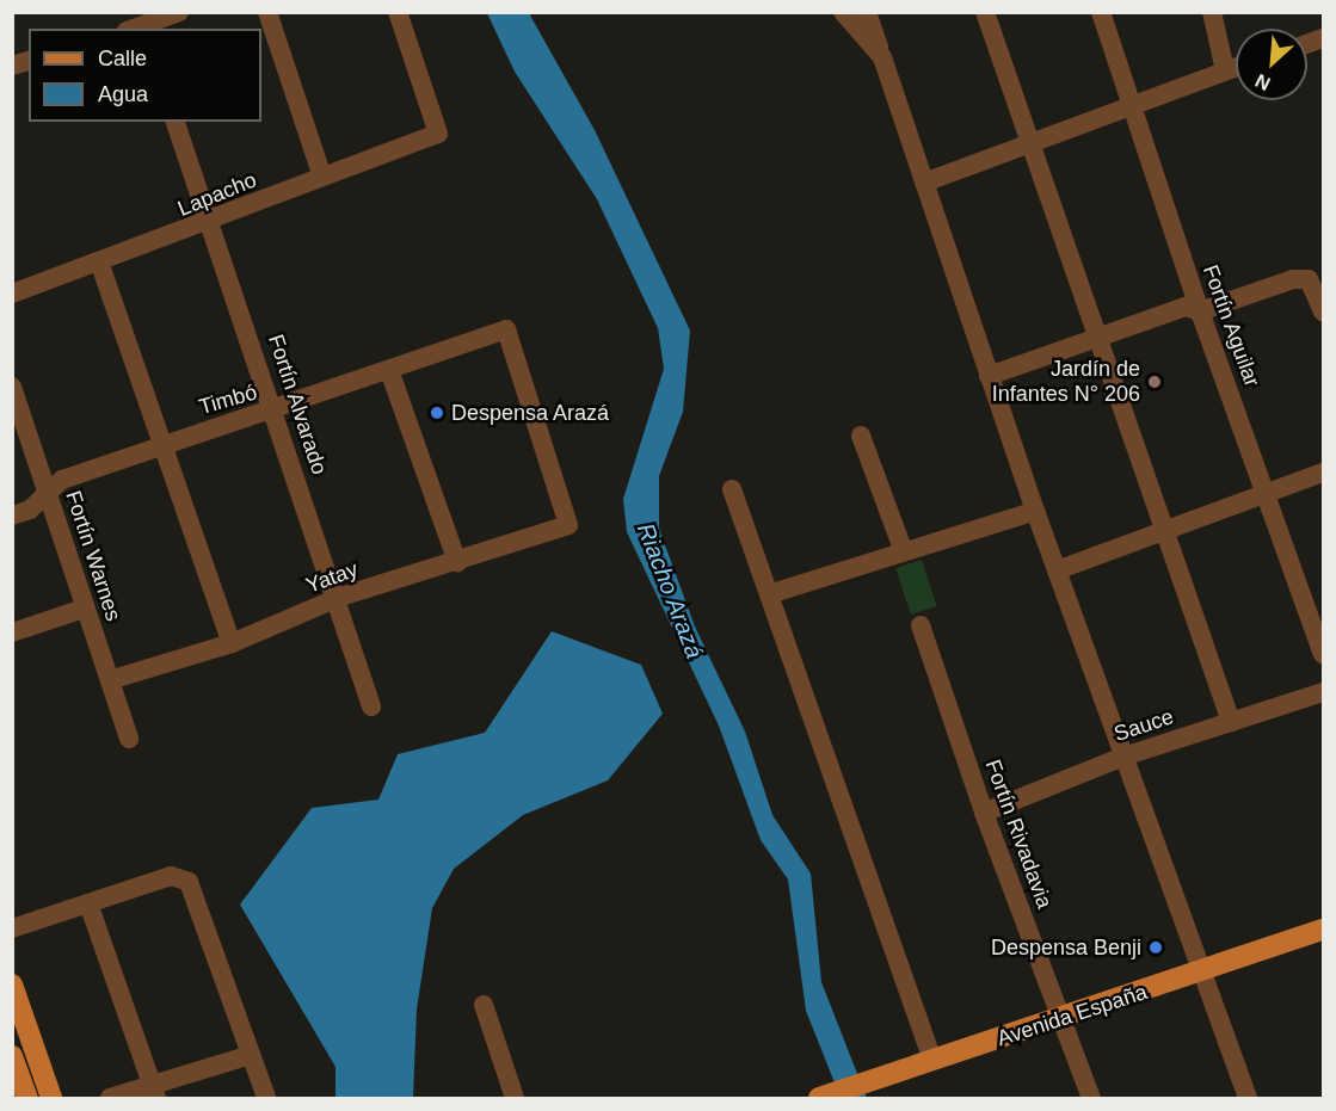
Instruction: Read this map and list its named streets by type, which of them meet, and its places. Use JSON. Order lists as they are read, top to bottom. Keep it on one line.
{"streets":{"main road":["Avenida España"],"street":["Lapacho","Fortín Aguilar","Timbó","Fortín Alvarado","Fortín Warnes","Yatay","Sauce","Fortín Rivadavia"]},"crossings":[["Lapacho","Fortín Alvarado"],["Timbó","Fortín Alvarado"],["Timbó","Fortín Warnes"],["Timbó","Yatay"],["Fortín Alvarado","Yatay"],["Fortín Warnes","Yatay"],["Sauce","Fortín Rivadavia"],["Fortín Rivadavia","Avenida España"]],"water":["Riacho Arazá"],"places":["Jardín de Infantes N° 206","Despensa Arazá","Despensa Benji"],"legend":["Calle","Agua"],"north":"bottom left"}
